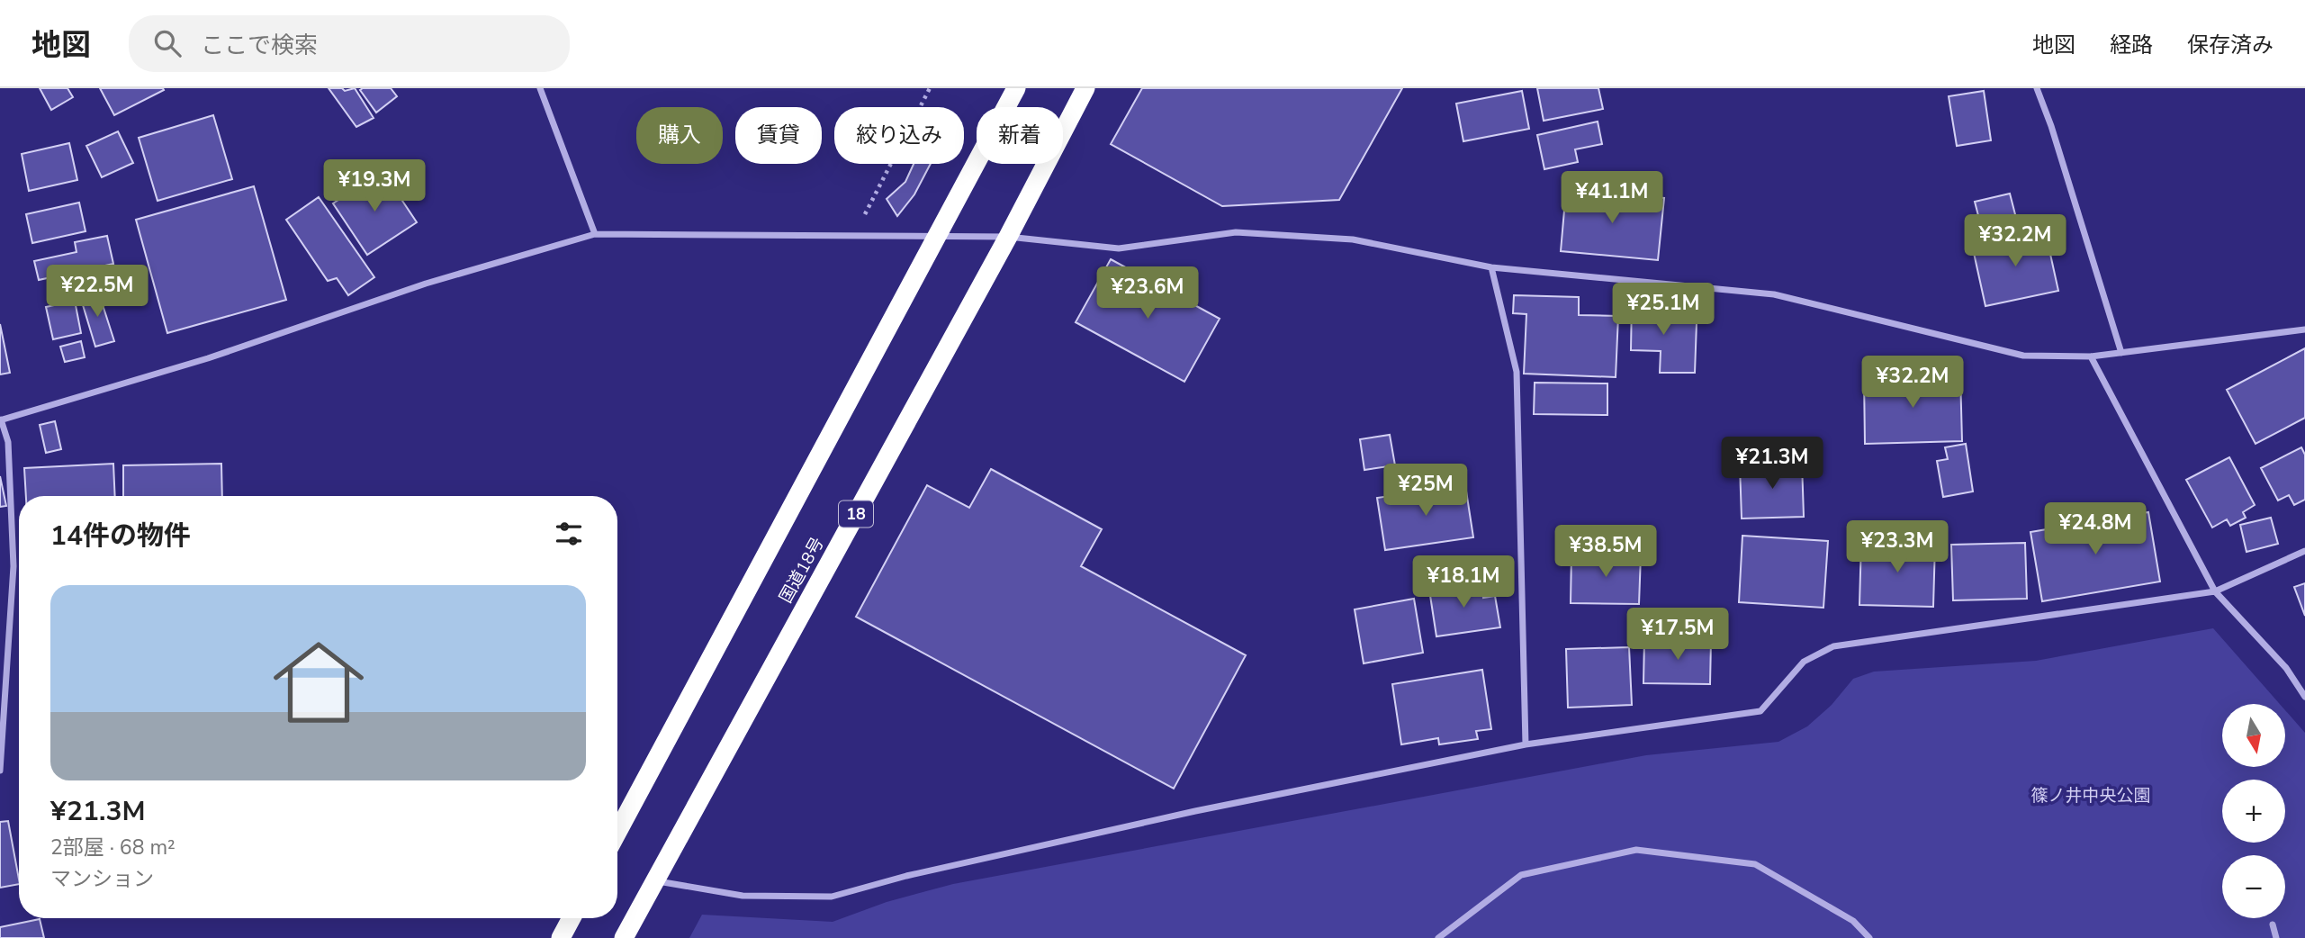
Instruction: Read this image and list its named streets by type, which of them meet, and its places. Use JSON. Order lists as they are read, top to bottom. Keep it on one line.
{"streets":{"highway":["18","国道18号"]},"parks":["篠ノ井中央公園"],"north":"bottom","page":{"header":"地図","search":"ここで検索","nav":["地図","経路","保存済み"],"chip":["購入","賃貸","絞り込み","新着"],"price":["¥19.3M","¥41.1M","¥32.2M","¥22.5M","¥23.6M","¥25.1M","¥32.2M","¥21.3M","¥25M","¥24.8M","¥23.3M","¥38.5M","¥18.1M","¥17.5M"],"heading":"14件の物件","list":[{"name":"¥21.3M","note":"2部屋 · 68 m² · マンション"}],"map_buttons":["+","−"]}}
